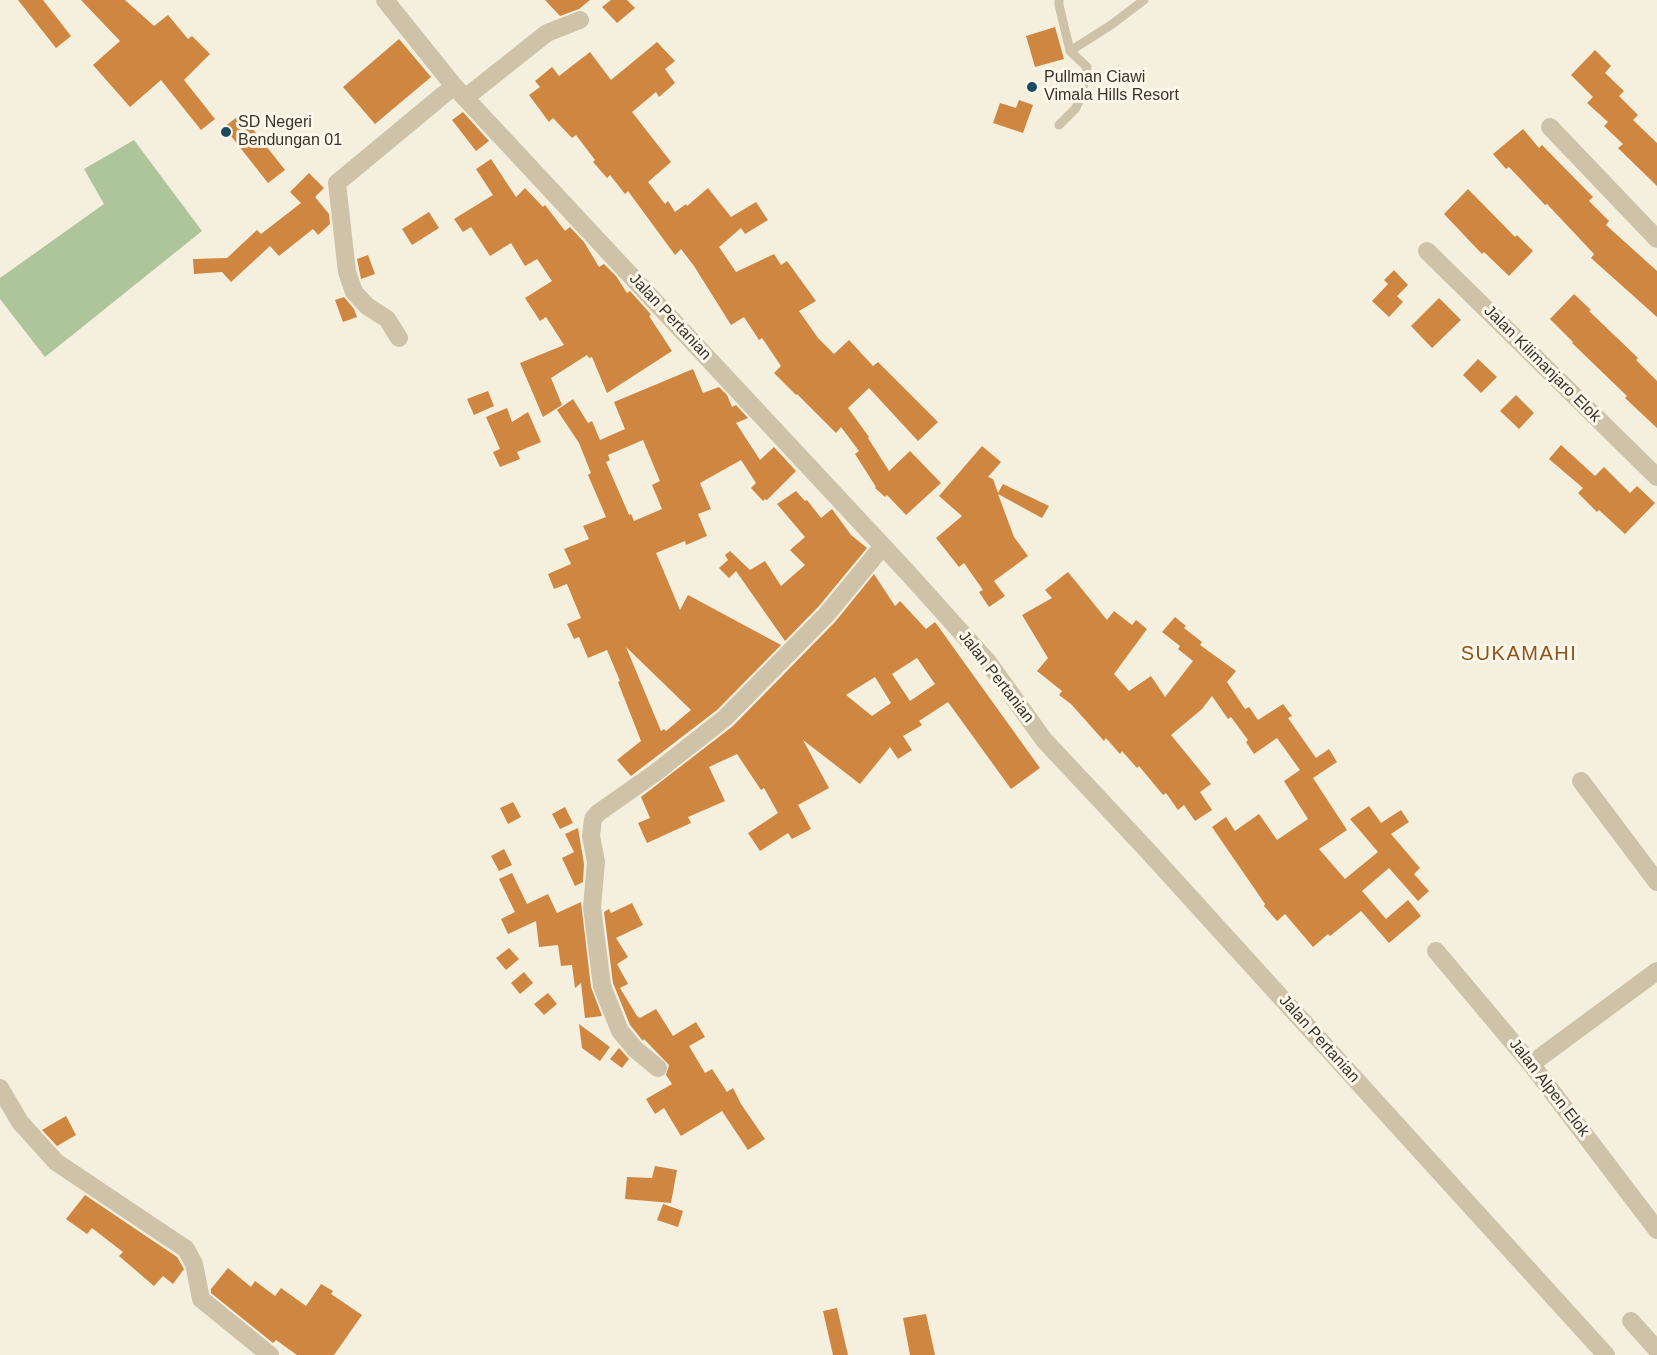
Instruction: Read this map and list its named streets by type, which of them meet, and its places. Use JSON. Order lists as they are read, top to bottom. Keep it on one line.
{"streets":{"street":["Jalan Pertanian","Jalan Kilimanjaro Elok","Jalan Alpen Elok"]},"districts":["SUKAMAHI"],"places":["Pullman Ciawi Vimala Hills Resort","SD Negeri Bendungan 01"]}
